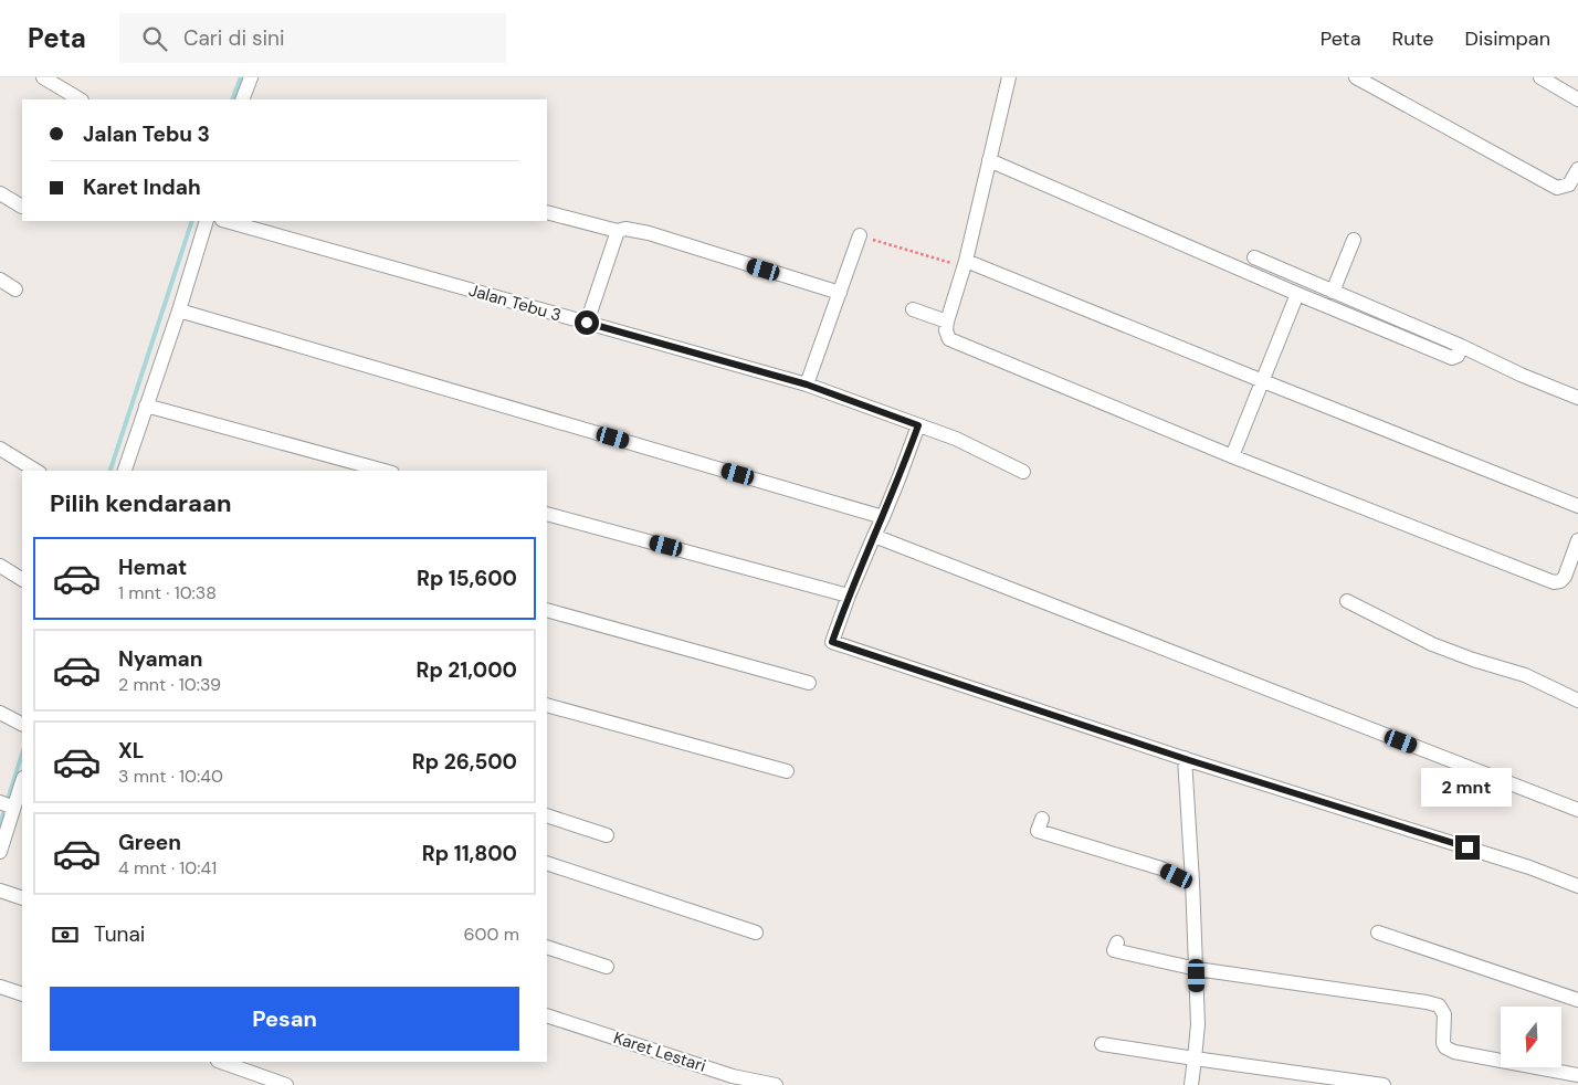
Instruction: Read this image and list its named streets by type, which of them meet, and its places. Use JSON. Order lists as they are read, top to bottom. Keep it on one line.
{"streets":{"street":["Jalan Tebu 3","Karet Lestari"]},"north":"bottom","page":{"header":"Peta","search":"Cari di sini","nav":["Peta","Rute","Disimpan"],"banner":["Jalan Tebu 3","Karet Indah"],"heading":"Pilih kendaraan","list":[{"name":"Hemat","note":"1 mnt · 10:38","value":"Rp 15,600"},{"name":"Nyaman","note":"2 mnt · 10:39","value":"Rp 21,000"},{"name":"XL","note":"3 mnt · 10:40","value":"Rp 26,500"},{"name":"Green","note":"4 mnt · 10:41","value":"Rp 11,800"}],"bubble":"2 mnt","pay":["Tunai","600 m"],"buttons":"Pesan"}}
